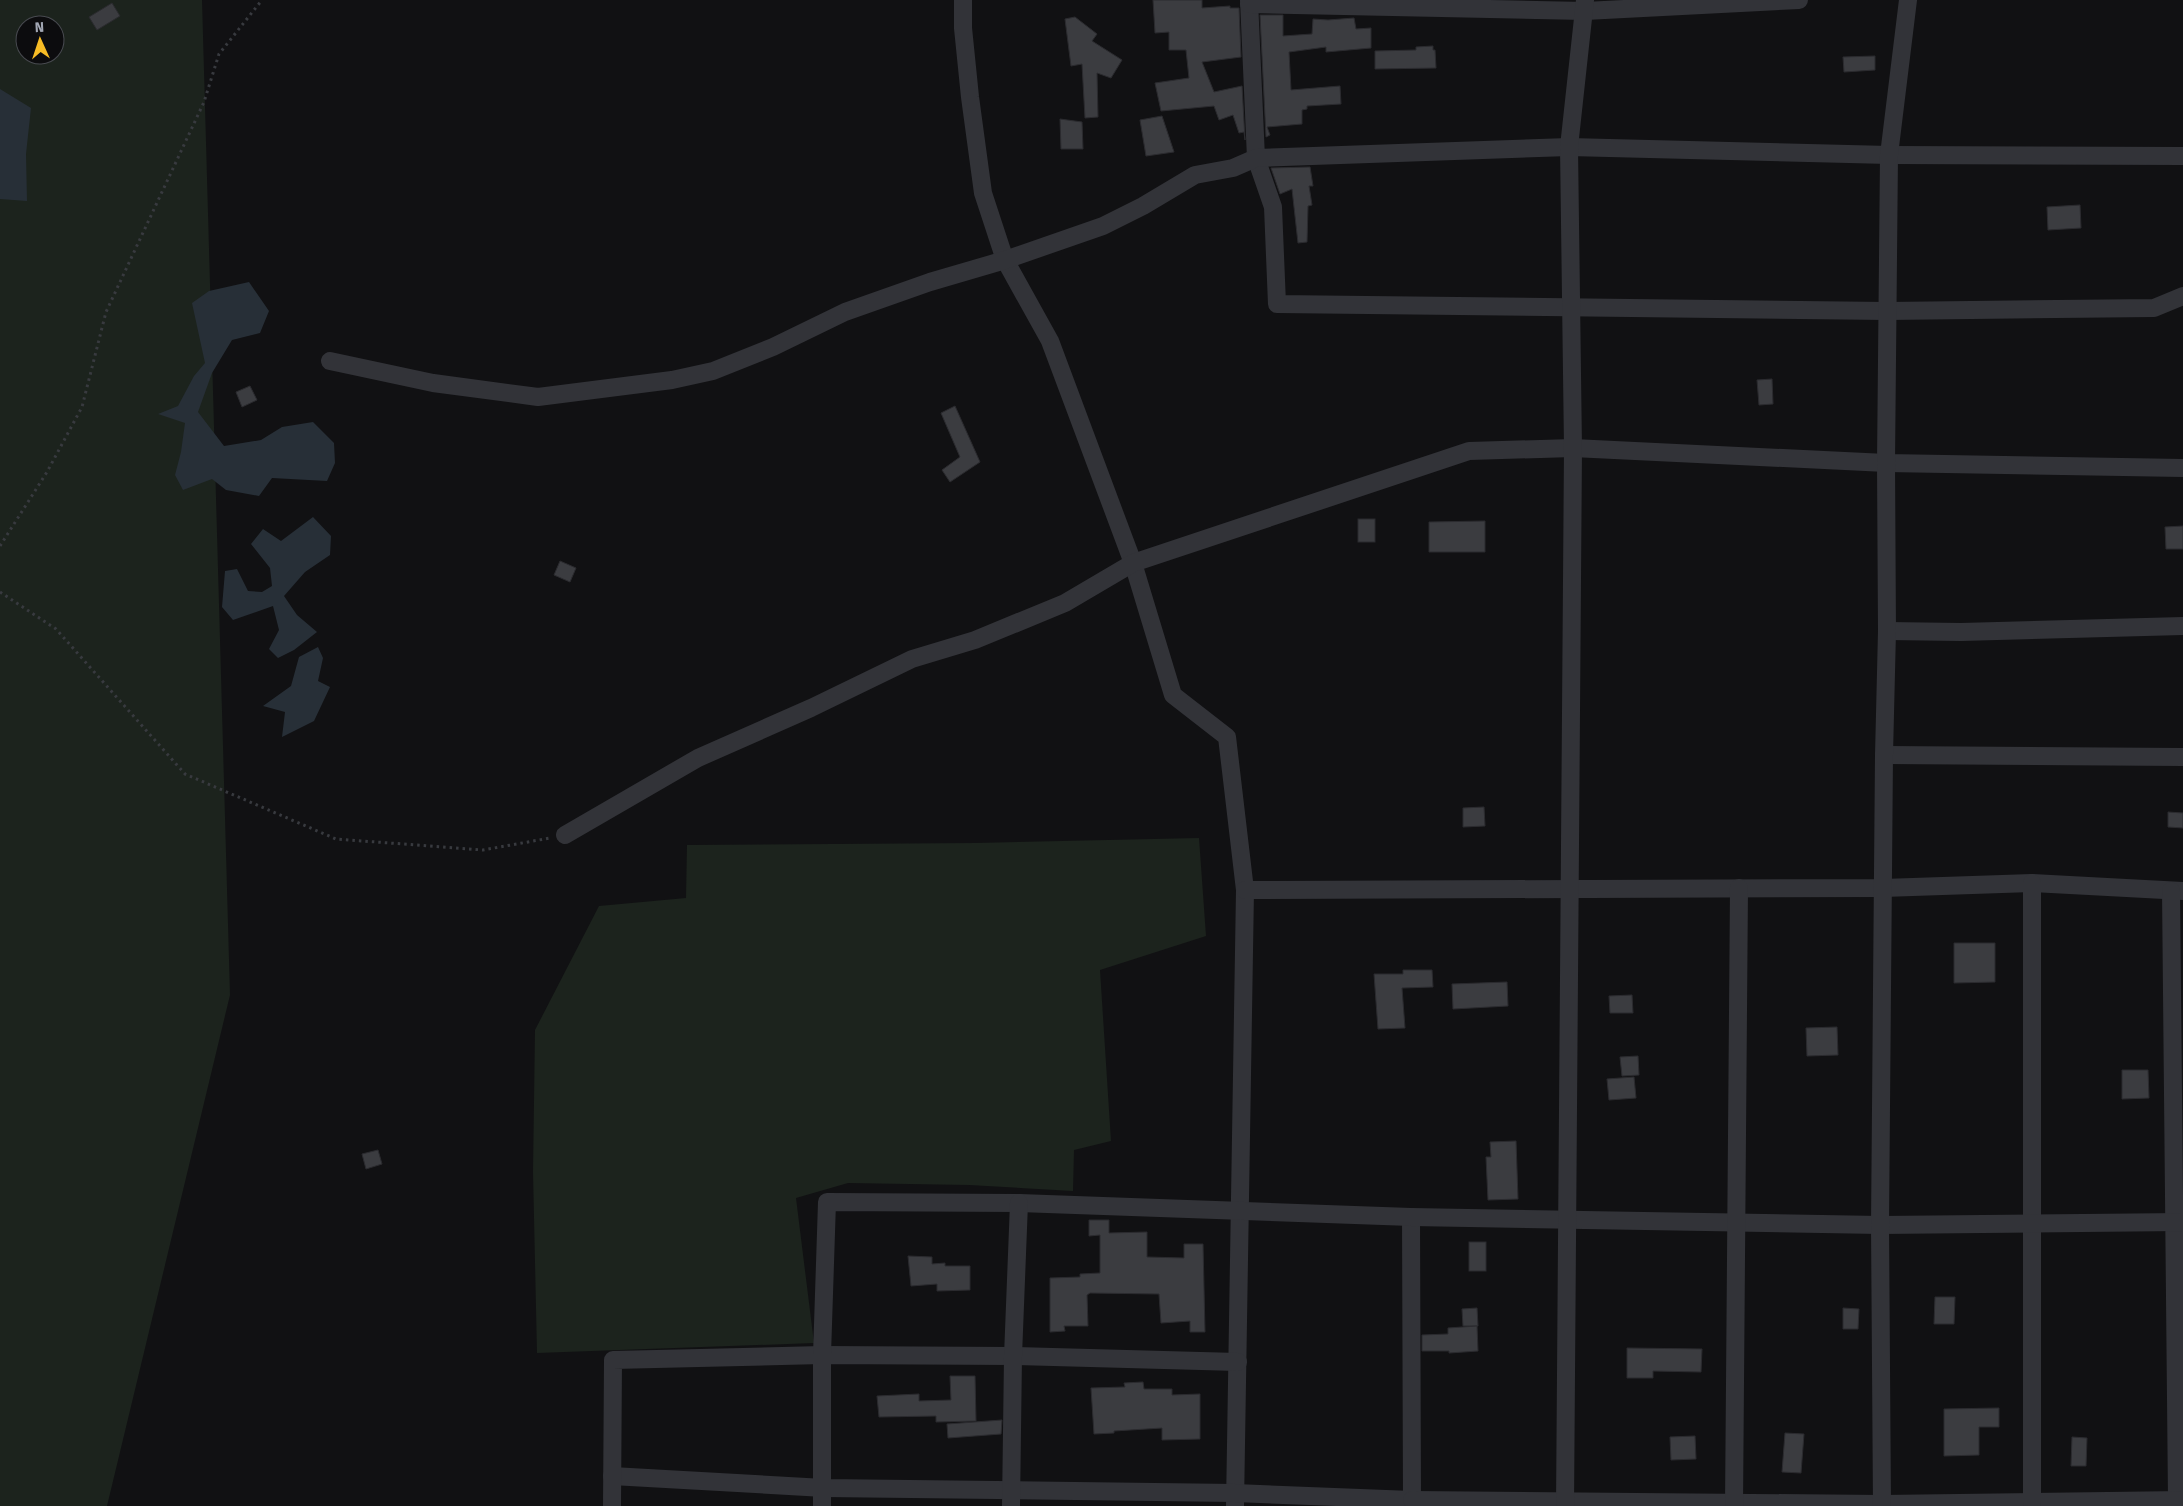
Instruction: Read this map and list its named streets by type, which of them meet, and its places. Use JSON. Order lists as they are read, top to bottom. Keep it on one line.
{"north":"top"}
